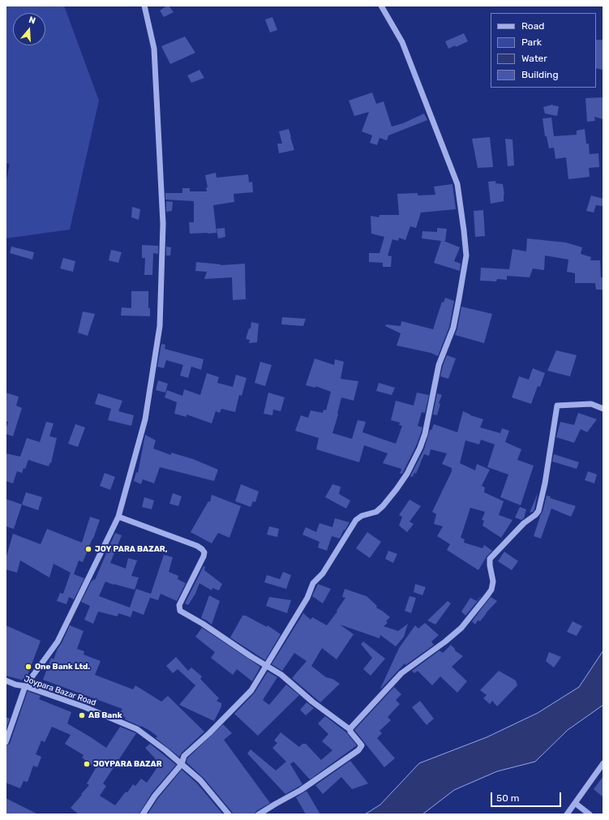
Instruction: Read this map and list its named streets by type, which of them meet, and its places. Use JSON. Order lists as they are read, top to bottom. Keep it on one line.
{"streets":{"street":["Joypara Bazar Road"]},"places":["JOY PARA BAZAR,","One Bank Ltd.","AB Bank","JOYPARA BAZAR"],"legend":["Road","Park","Water","Building"],"scale_bar":"50 m","north":"top"}
